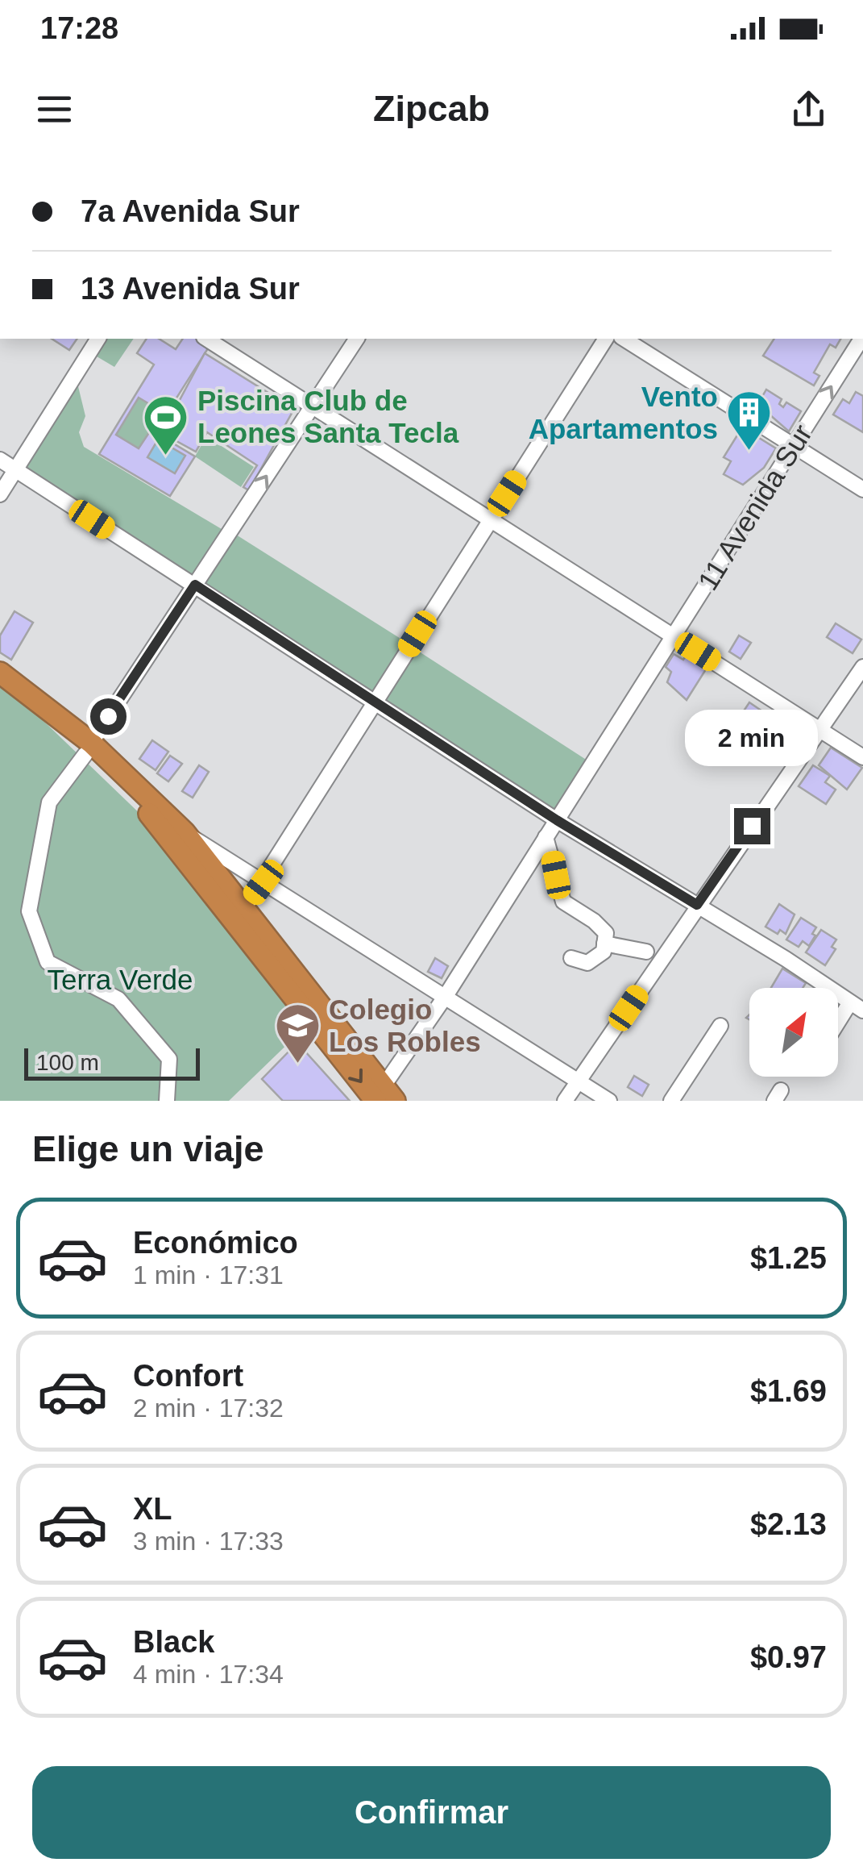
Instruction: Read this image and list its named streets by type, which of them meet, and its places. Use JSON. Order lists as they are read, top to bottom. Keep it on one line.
{"streets":{"street":["11 Avenida Sur"]},"parks":["Terra Verde"],"places":{"building":["Vento Apartamentos"],"sports":["Piscina Club de Leones Santa Tecla"],"school or university":["Colegio Los Robles"]},"scale_bar":"100 m","north":"top right","page":{"status":"17:28","header":"Zipcab","banner":["7a Avenida Sur","13 Avenida Sur"],"bubble":"2 min","scale":"100 m","heading":"Elige un viaje","list":[{"name":"Económico","note":"1 min · 17:31","value":"$1.25"},{"name":"Confort","note":"2 min · 17:32","value":"$1.69"},{"name":"XL","note":"3 min · 17:33","value":"$2.13"},{"name":"Black","note":"4 min · 17:34","value":"$0.97"}],"buttons":"Confirmar"}}
